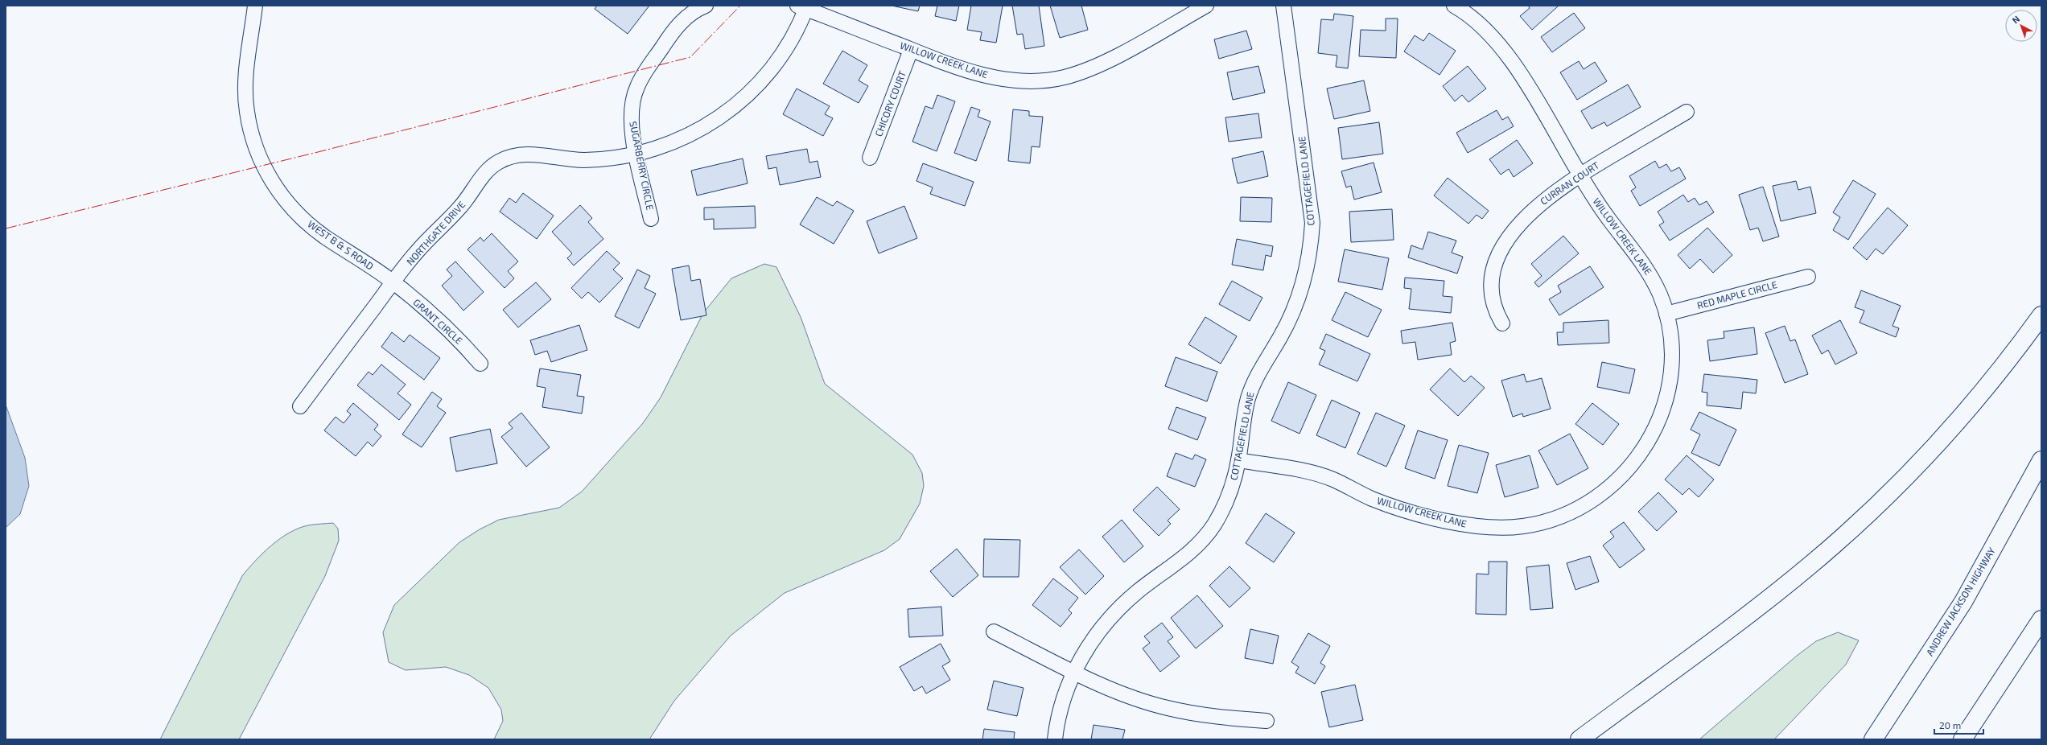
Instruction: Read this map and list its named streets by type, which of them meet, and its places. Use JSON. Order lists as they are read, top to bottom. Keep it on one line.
{"streets":{"highway":["ANDREW JACKSON HIGHWAY"],"street":["WILLOW CREEK LANE","CHICORY COURT","SUGARBERRY CIRCLE","COTTAGEFIELD LANE","CURRAN COURT","NORTHGATE DRIVE","WEST B & S ROAD","RED MAPLE CIRCLE","GRANT CIRCLE"]},"crossings":[["WILLOW CREEK LANE","CHICORY COURT"],["WILLOW CREEK LANE","COTTAGEFIELD LANE"],["WILLOW CREEK LANE","CURRAN COURT"],["WILLOW CREEK LANE","NORTHGATE DRIVE"],["WILLOW CREEK LANE","RED MAPLE CIRCLE"],["SUGARBERRY CIRCLE","NORTHGATE DRIVE"],["NORTHGATE DRIVE","WEST B & S ROAD"],["NORTHGATE DRIVE","GRANT CIRCLE"],["WEST B & S ROAD","GRANT CIRCLE"]],"scale_bar":"20 m","north":"top left"}
